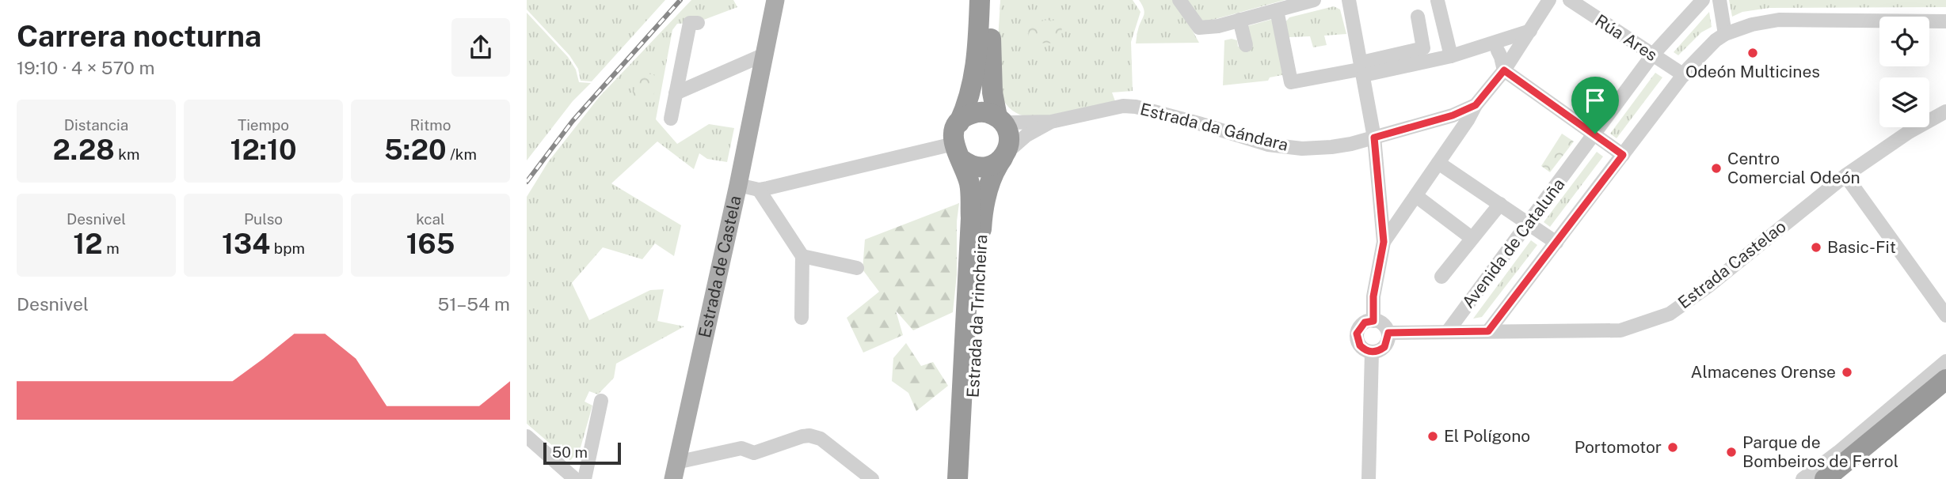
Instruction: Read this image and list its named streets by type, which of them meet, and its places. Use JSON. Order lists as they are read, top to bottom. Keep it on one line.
{"streets":{"highway":["Estrada da Trincheira"],"main road":["Estrada de Castela"],"street":["Rúa Ares","Estrada da Gándara","Avenida de Cataluña","Estrada Castelao"]},"crossings":[["Rúa Ares","Avenida de Cataluña"],["Avenida de Cataluña","Estrada Castelao"]],"places":["Odeón Multicines","Centro Comercial Odeón","Basic-Fit","Almacenes Orense","El Polígono","Portomotor","Parque de Bombeiros de Ferrol"],"scale_bar":"50 m","page":{"heading":["Carrera nocturna","19:10 · 4 × 570 m"],"stats":[["Distancia","2.28 km"],["Tiempo","12:10"],["Ritmo","5:20 /km"],["Desnivel","12 m"],["Pulso","134 bpm"],["kcal","165"]],"chart":["Desnivel","51–54 m"],"scale":"50 m"}}
